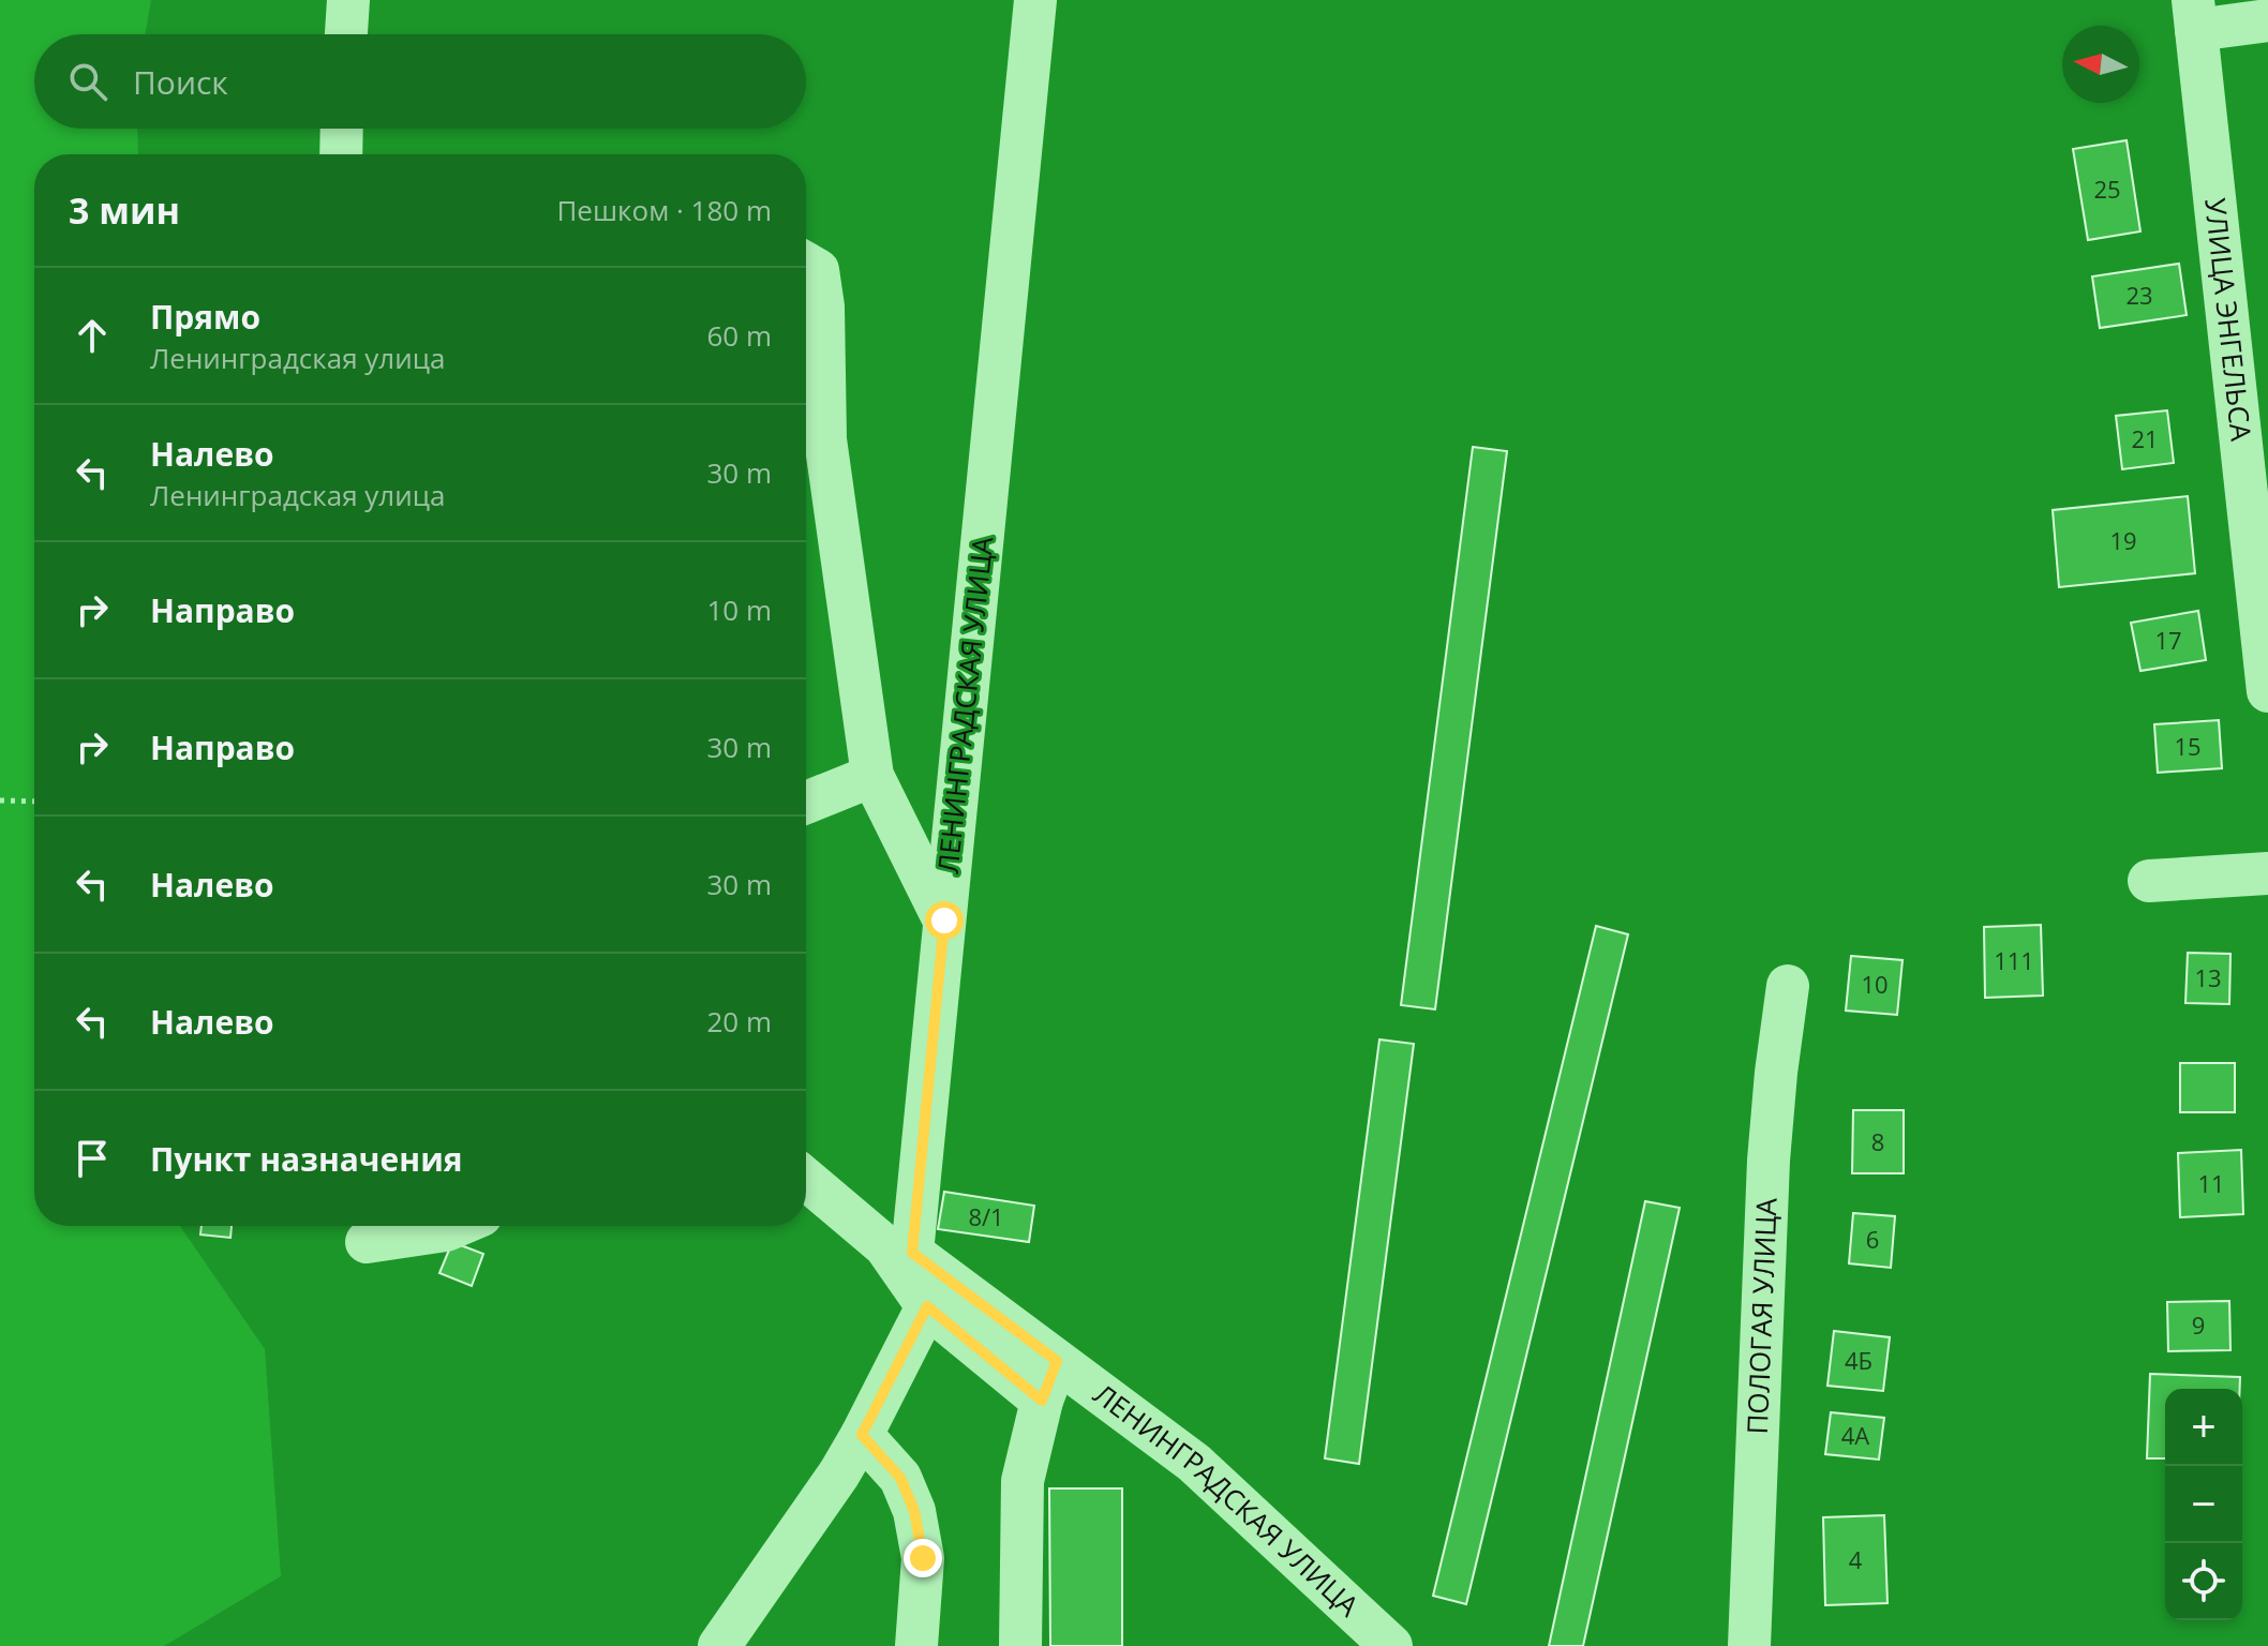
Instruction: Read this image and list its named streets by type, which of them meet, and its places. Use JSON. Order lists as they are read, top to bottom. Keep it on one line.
{"streets":{"street":["УЛИЦА ЭНГЕЛЬСА","ЛЕНИНГРАДСКАЯ УЛИЦА","ПОЛОГАЯ УЛИЦА"]},"house_numbers":["25","23","21","19","17","15","111","13","10","8","11","8/1","6","9","4Б","4А","4"],"north":"left","page":{"search":"Поиск","heading":["3 мин","Пешком · 180 m"],"list":[["Прямо","Ленинградская улица","60 m"],["Налево","Ленинградская улица","30 m"],["Направо","10 m"],["Направо","30 m"],["Налево","30 m"],["Налево","20 m"],"Пункт назначения"],"map_buttons":["+","−"]}}
